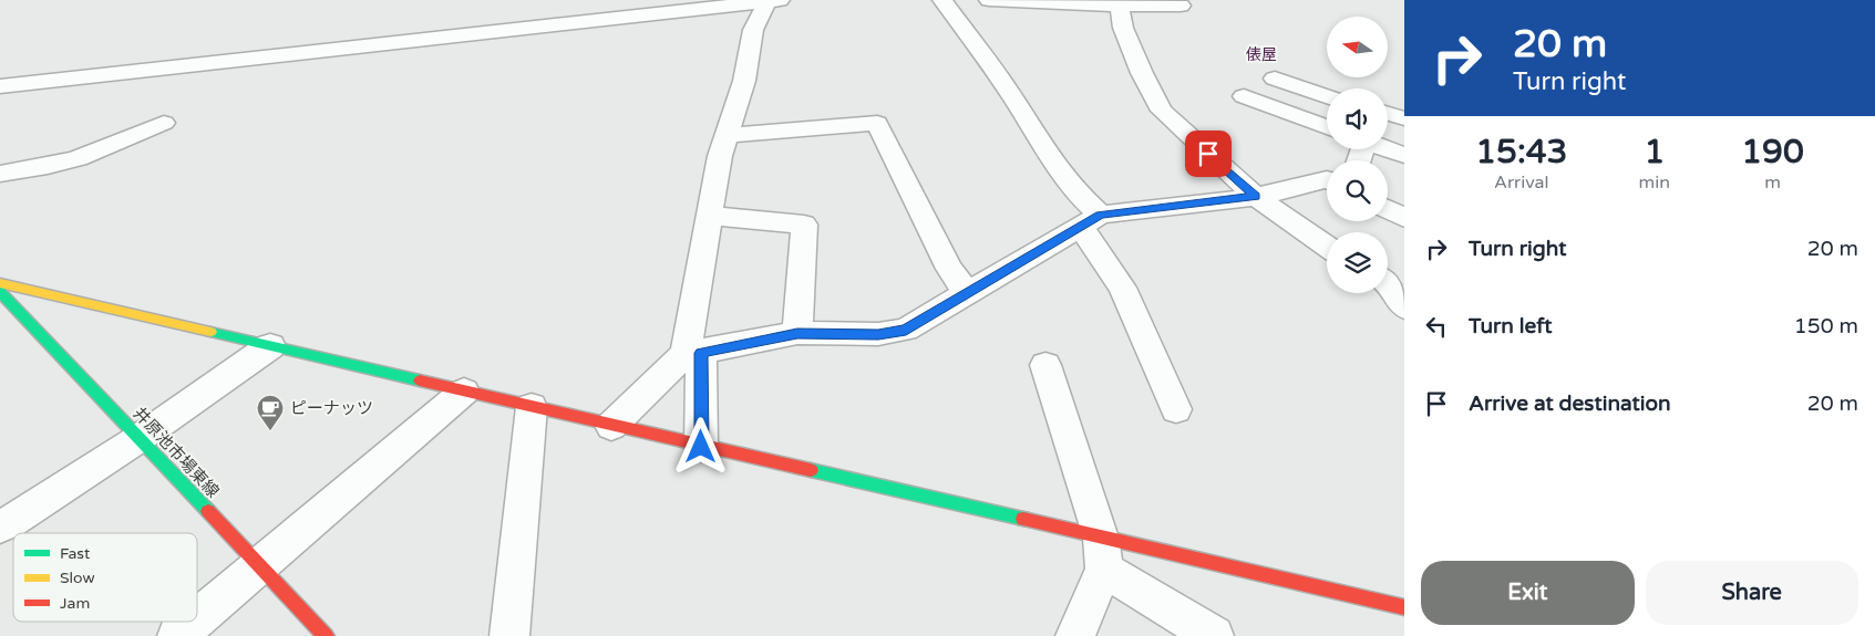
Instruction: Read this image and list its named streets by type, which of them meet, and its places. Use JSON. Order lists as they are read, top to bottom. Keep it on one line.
{"streets":{"street":["井原池市場東線"]},"districts":["俵屋"],"places":{"cafe":["ピーナッツ"]},"legend":["Fast","Slow","Jam"],"north":"left","page":{"turn":["20 m","Turn right"],"eta":["15:43","Arrival","1","min","190","m"],"list":[{"name":"Turn right","value":"20 m"},{"name":"Turn left","value":"150 m"},{"name":"Arrive at destination","value":"20 m"}],"buttons":["Exit","Share"]}}
